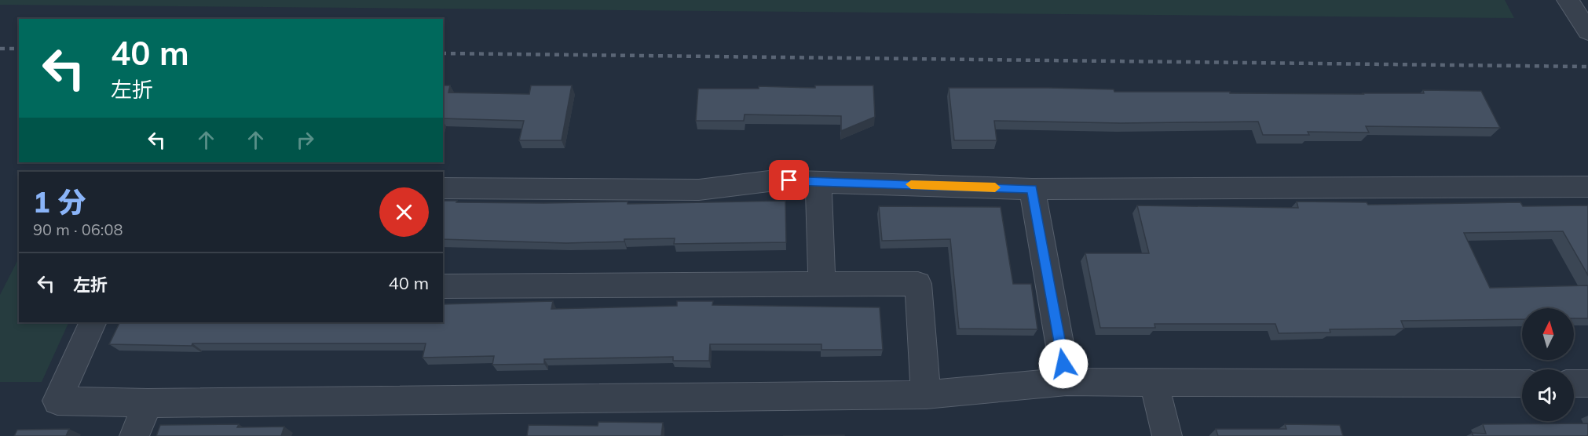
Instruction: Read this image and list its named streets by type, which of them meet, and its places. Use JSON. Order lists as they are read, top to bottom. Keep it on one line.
{"north":"top","page":{"turn":["40 m","左折"],"heading":["1 分","90 m · 06:08"],"list":[{"name":"左折","value":"40 m"}]}}
